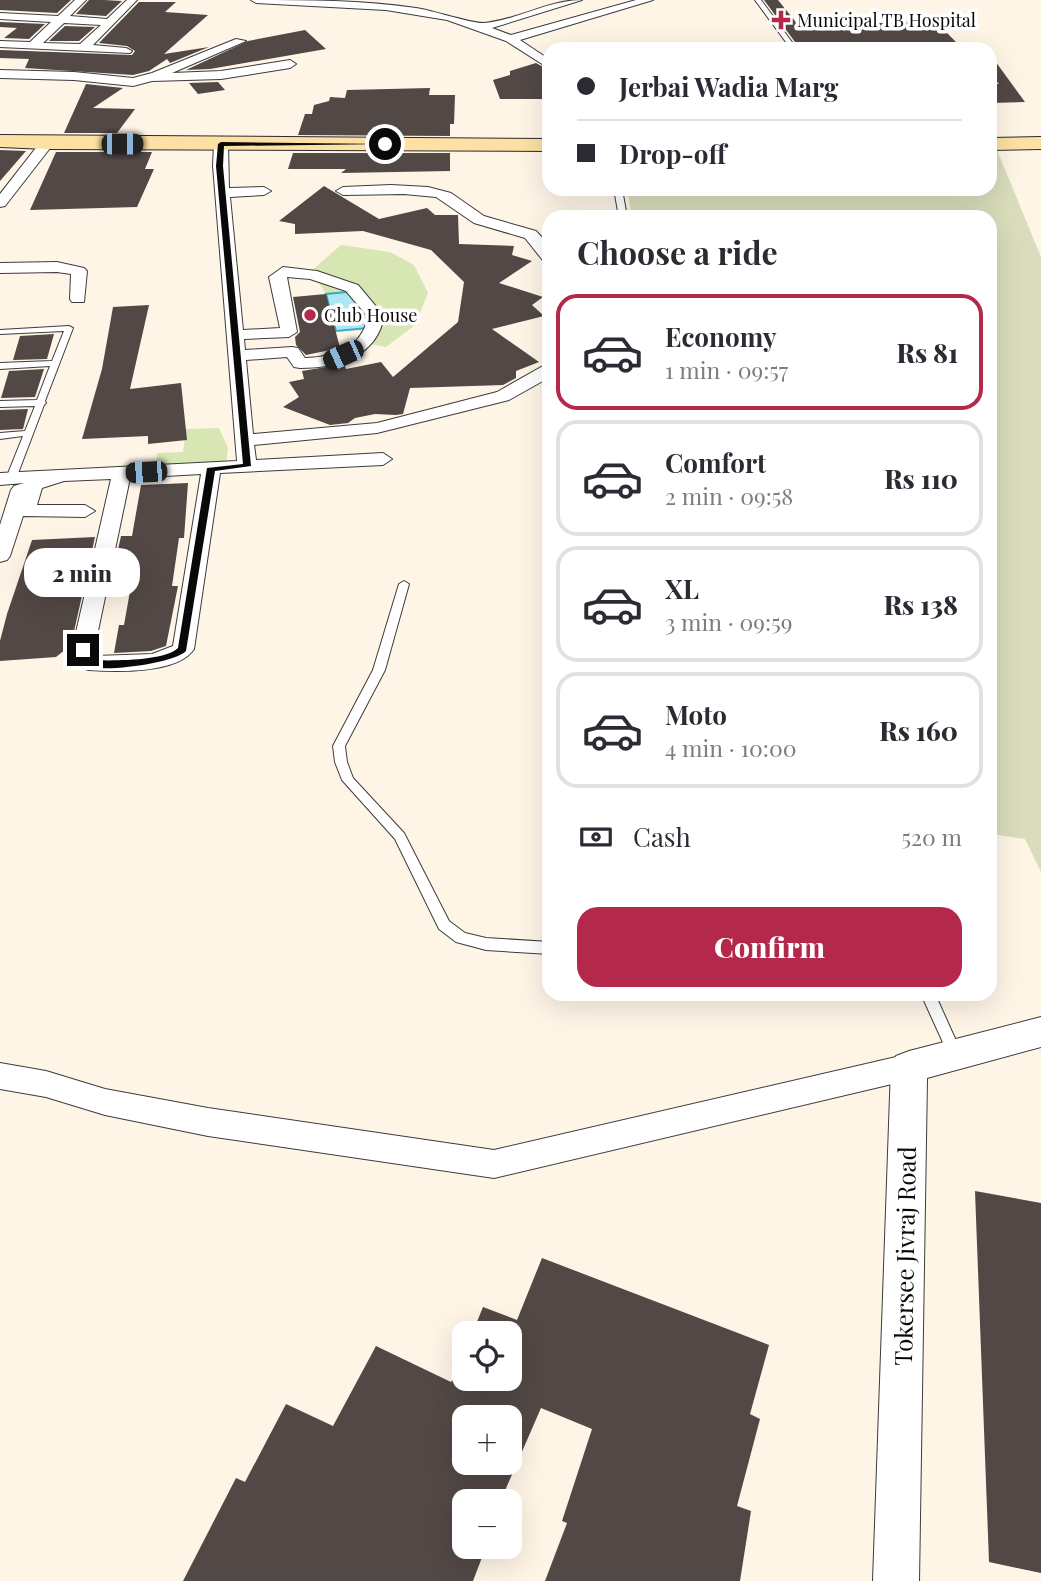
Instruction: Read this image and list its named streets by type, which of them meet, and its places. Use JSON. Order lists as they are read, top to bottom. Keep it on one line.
{"streets":{"street":["Tokersee Jivraj Road"]},"places":{"health":["Municipal TB Hospital"],"other":["Club House"]},"page":{"banner":["Jerbai Wadia Marg","Drop-off"],"heading":"Choose a ride","list":[{"name":"Economy","note":"1 min · 09:57","value":"Rs 81"},{"name":"Comfort","note":"2 min · 09:58","value":"Rs 110"},{"name":"XL","note":"3 min · 09:59","value":"Rs 138"},{"name":"Moto","note":"4 min · 10:00","value":"Rs 160"}],"bubble":"2 min","pay":["Cash","520 m"],"buttons":"Confirm","map_buttons":["+","−"]}}
